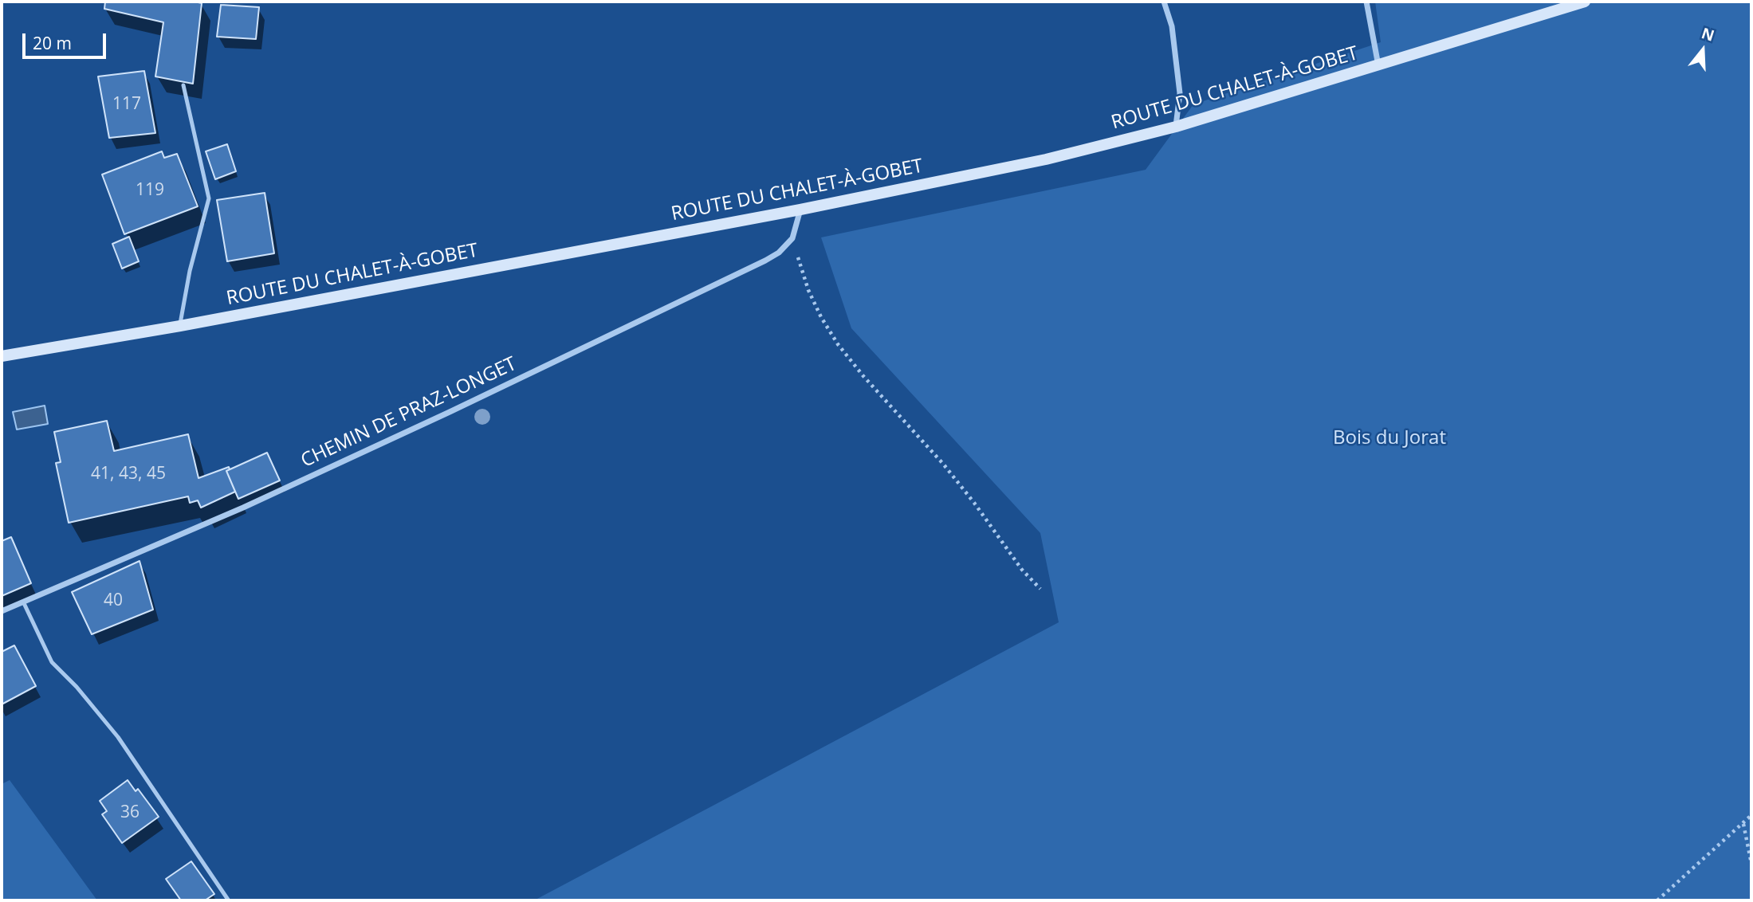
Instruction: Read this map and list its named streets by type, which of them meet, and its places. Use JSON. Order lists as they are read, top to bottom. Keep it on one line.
{"streets":{"main road":["ROUTE DU CHALET-À-GOBET"],"street":["CHEMIN DE PRAZ-LONGET"]},"parks":["Bois du Jorat"],"house_numbers":["117","119","41, 43, 45","40","36"],"scale_bar":"20 m","north":"top"}
